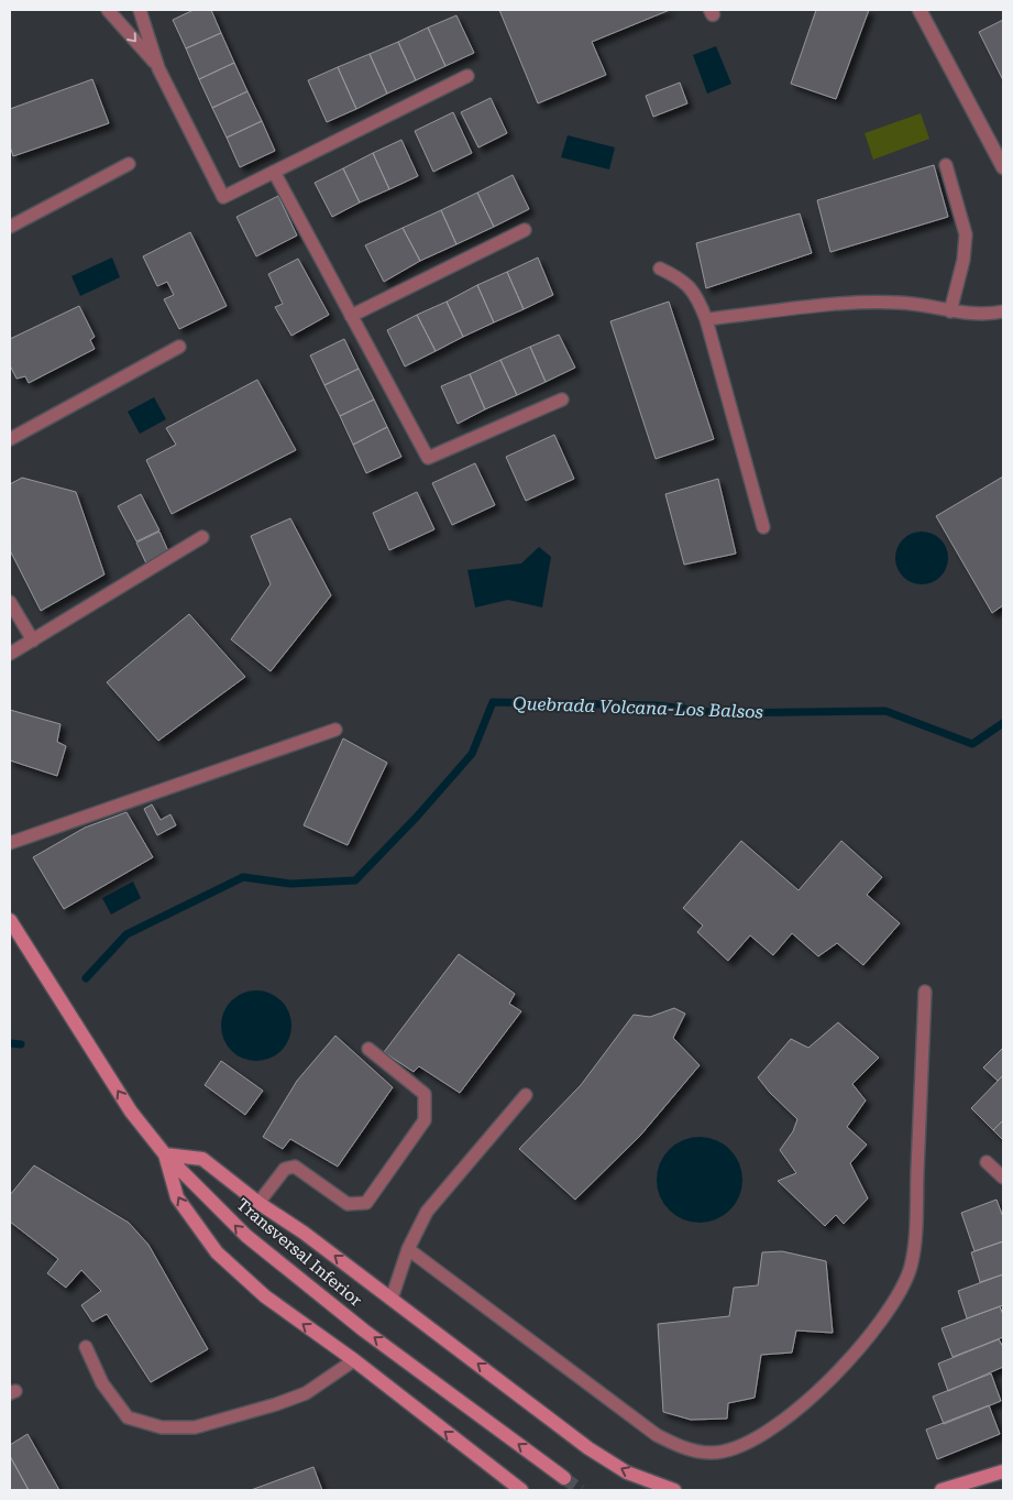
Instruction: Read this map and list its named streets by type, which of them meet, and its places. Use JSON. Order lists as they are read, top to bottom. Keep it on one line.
{"streets":{"main road":["Transversal Inferior"]},"water":["Quebrada Volcana-Los Balsos"]}
